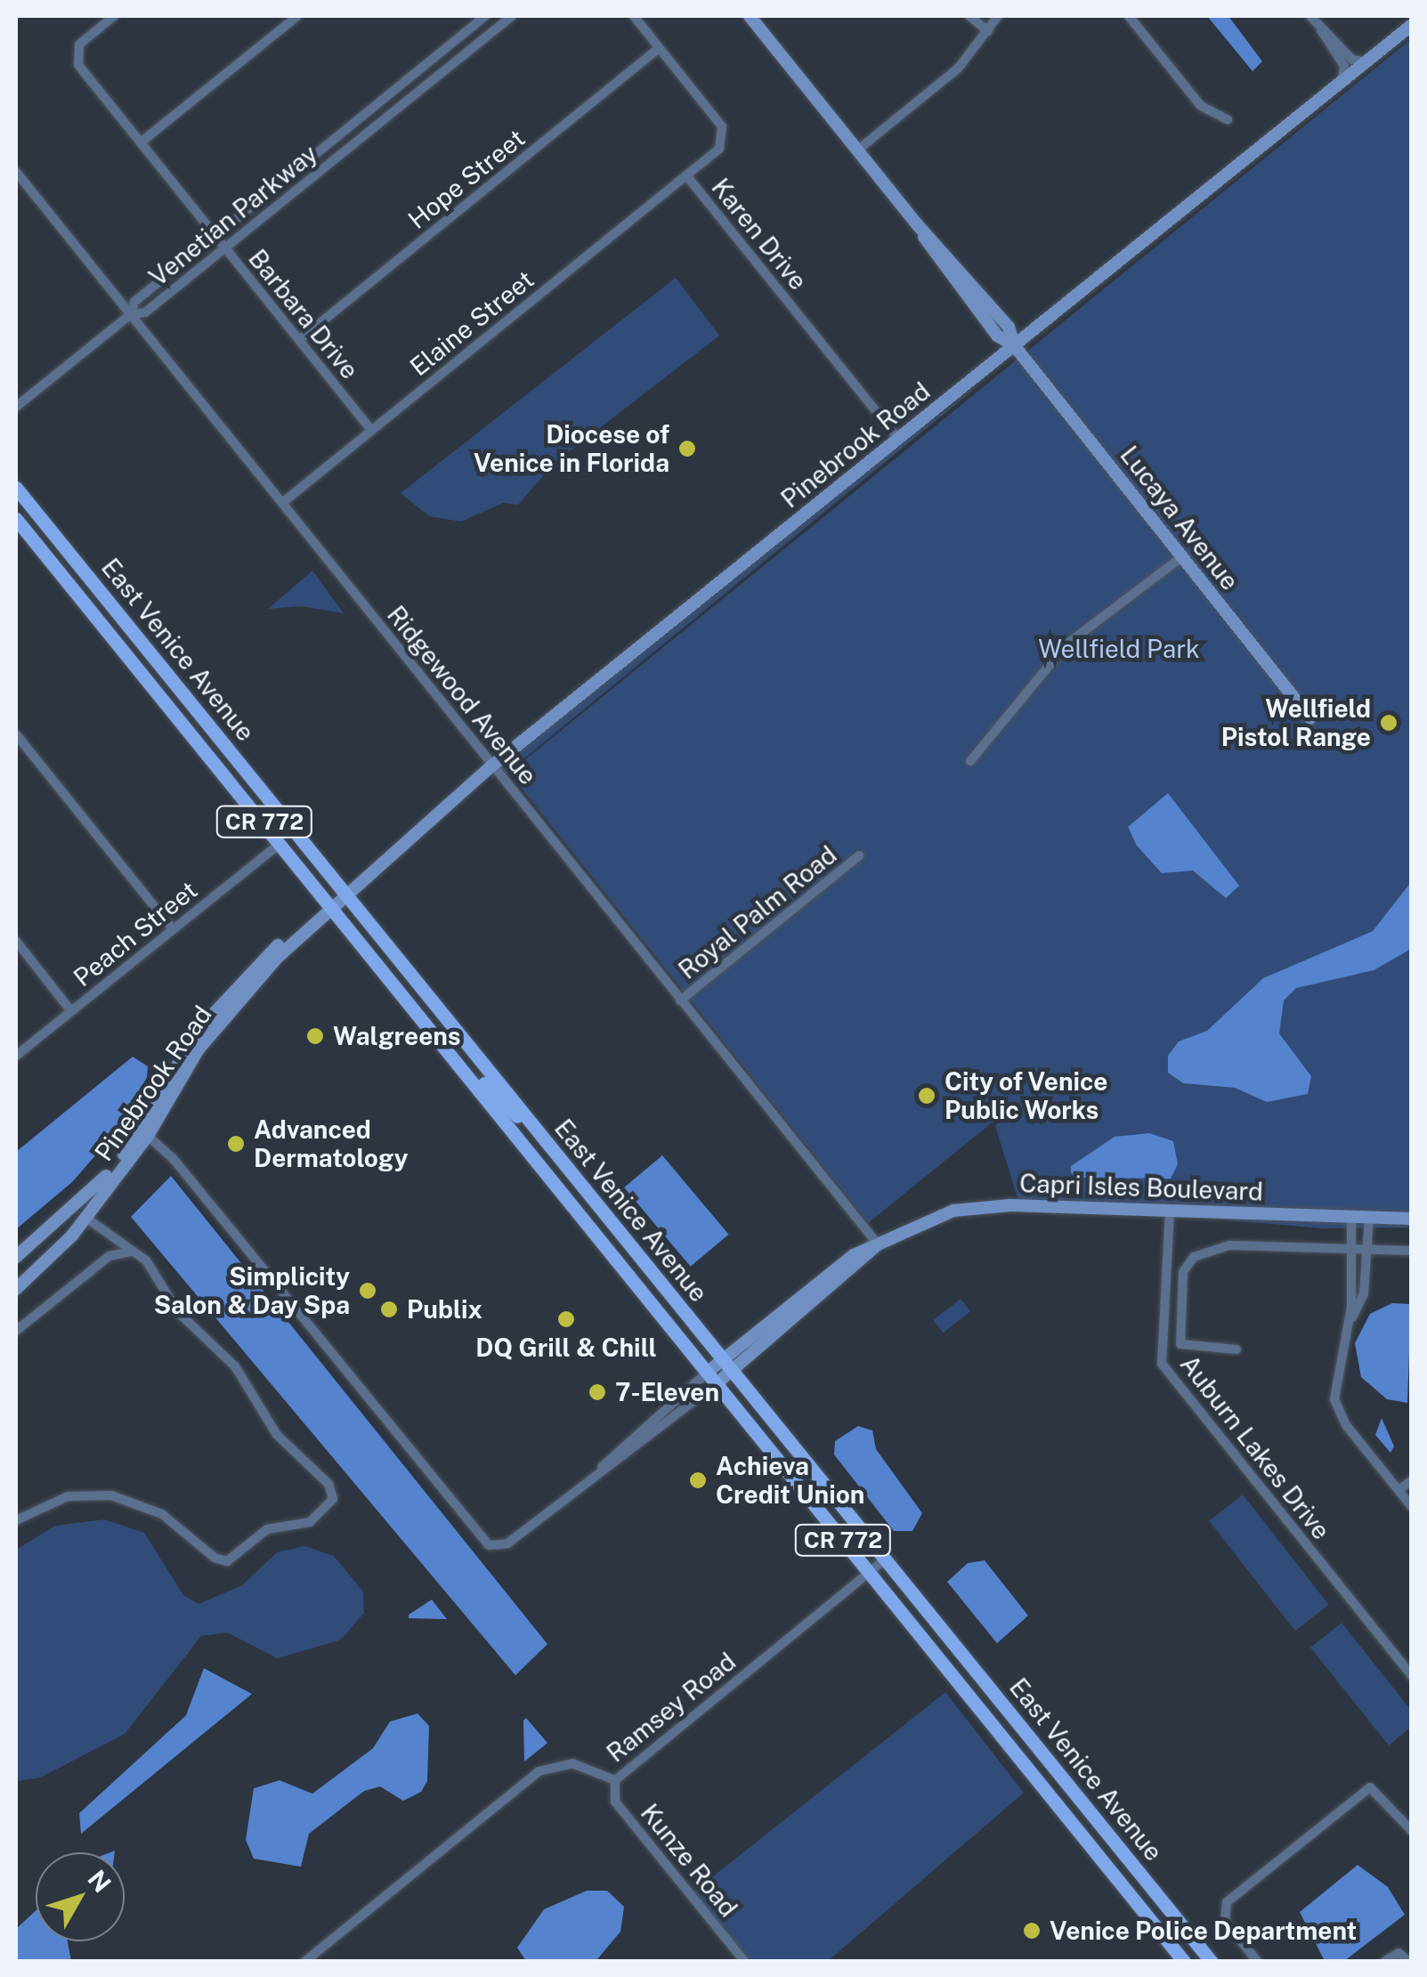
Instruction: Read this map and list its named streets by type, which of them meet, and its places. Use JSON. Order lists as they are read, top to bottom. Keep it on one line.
{"streets":{"main road":["East Venice Avenue","CR 772"],"street":["Hope Street","Venetian Parkway","Karen Drive","Barbara Drive","Elaine Street","Pinebrook Road","Lucaya Avenue","Ridgewood Avenue","Royal Palm Road","Peach Street","Capri Isles Boulevard","Auburn Lakes Drive","Ramsey Road","Kunze Road"]},"crossings":[["Hope Street","Karen Drive"],["Hope Street","Barbara Drive"],["Venetian Parkway","Barbara Drive"],["Venetian Parkway","Ridgewood Avenue"],["Karen Drive","Elaine Street"],["Karen Drive","Pinebrook Road"],["Barbara Drive","Elaine Street"],["Elaine Street","Ridgewood Avenue"],["Pinebrook Road","Lucaya Avenue"],["Pinebrook Road","East Venice Avenue"],["Pinebrook Road","Ridgewood Avenue"],["East Venice Avenue","Peach Street"],["East Venice Avenue","Capri Isles Boulevard"],["East Venice Avenue","Ramsey Road"],["Ridgewood Avenue","Royal Palm Road"],["Ridgewood Avenue","Capri Isles Boulevard"],["Capri Isles Boulevard","Auburn Lakes Drive"],["Ramsey Road","Kunze Road"]],"parks":["Wellfield Park"],"places":["Diocese of Venice in Florida","Wellfield Pistol Range","Walgreens","City of Venice Public Works","Advanced Dermatology","Simplicity Salon & Day Spa","Publix","DQ Grill & Chill","7-Eleven","Achieva Credit Union","Venice Police Department"],"north":"top right"}
